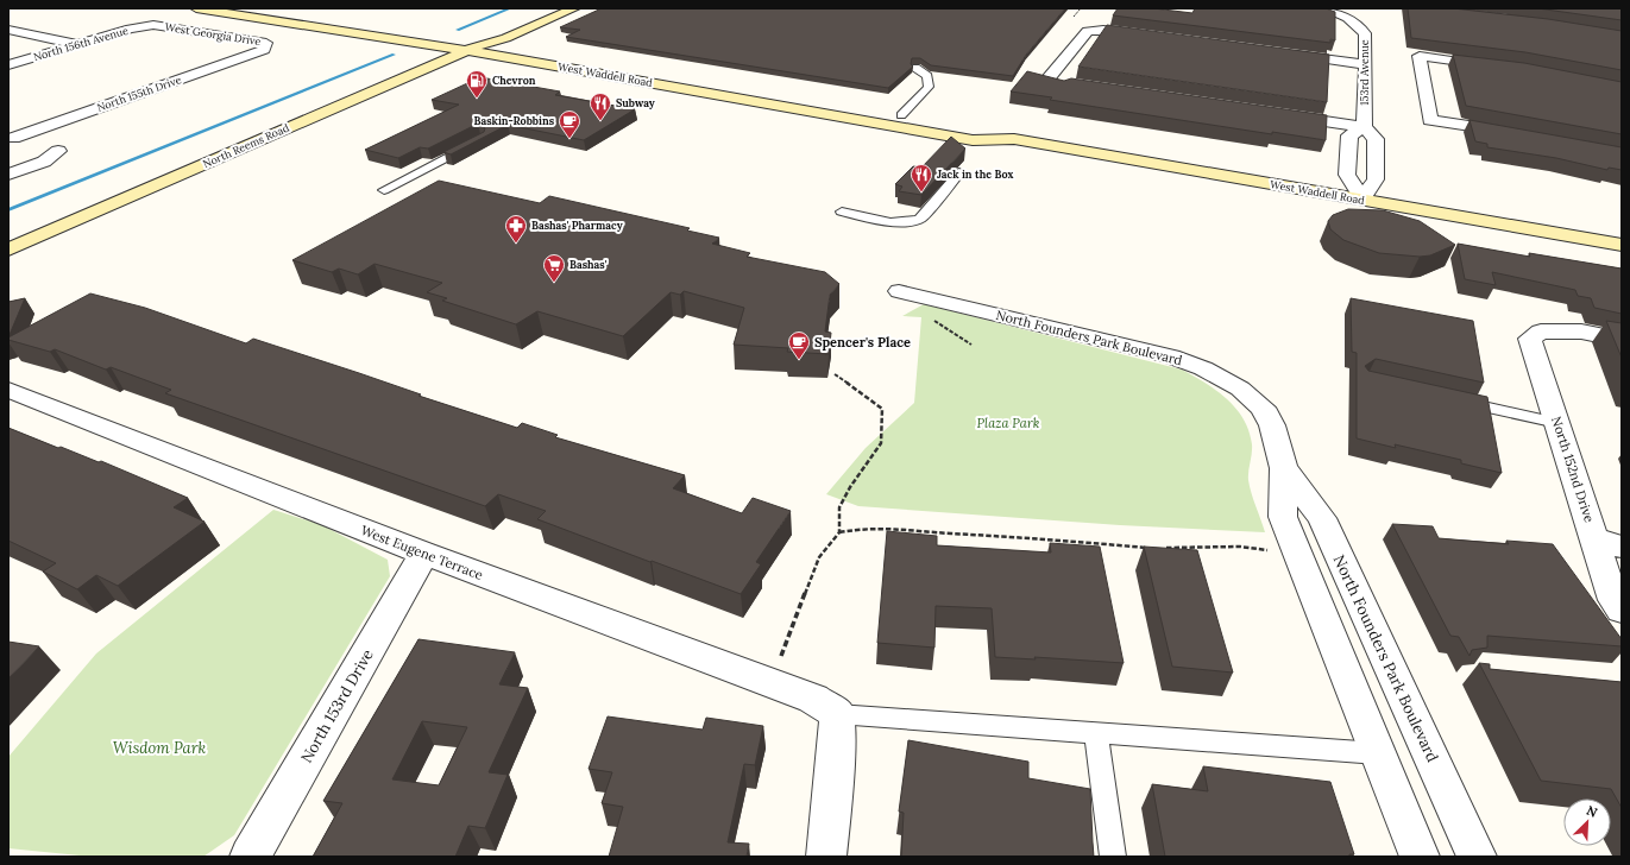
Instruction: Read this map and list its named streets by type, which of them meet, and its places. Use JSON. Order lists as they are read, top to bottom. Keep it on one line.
{"streets":{"main road":["West Waddell Road","North Reems Road"],"street":["West Georgia Drive","North 156th Avenue","153rd Avenue","North 155th Drive","North Founders Park Boulevard","North 152nd Drive","West Eugene Terrace","North 153rd Drive"]},"crossings":[["West Georgia Drive","North 156th Avenue"],["West Georgia Drive","North 155th Drive"],["West Waddell Road","North Reems Road"],["West Eugene Terrace","North 153rd Drive"]],"parks":["Plaza Park","Wisdom Park"],"places":{"fuel station":["Chevron"],"restaurant":["Subway","Jack in the Box"],"cafe":["Baskin-Robbins","Spencer's Place"],"pharmacy":["Bashas' Pharmacy"],"supermarket":["Bashas'"]},"north":"top right"}
